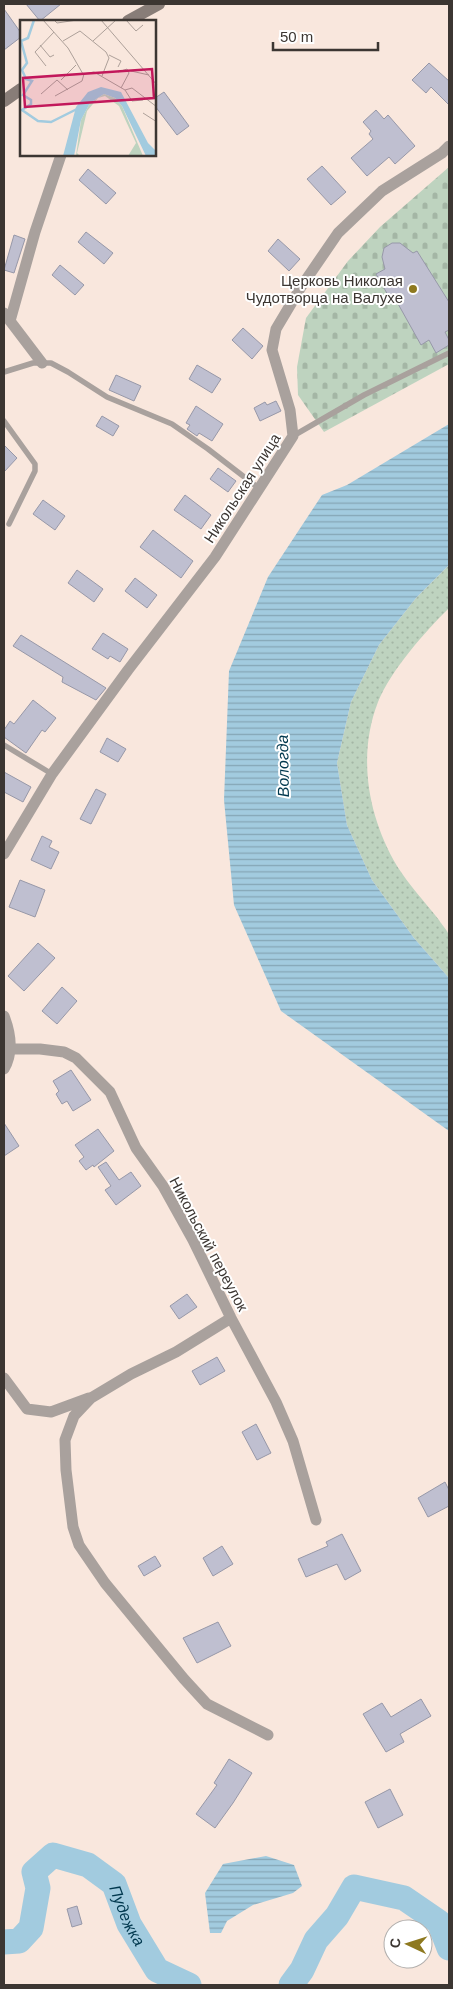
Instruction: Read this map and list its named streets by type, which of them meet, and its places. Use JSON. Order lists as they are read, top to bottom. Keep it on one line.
{"streets":{"street":["Никольская улица","Никольский переулок"]},"water":["Вологда","Пудежка"],"places":["Церковь Николая Чудотворца на Валухе"],"scale_bar":"50 m","north":"left"}
